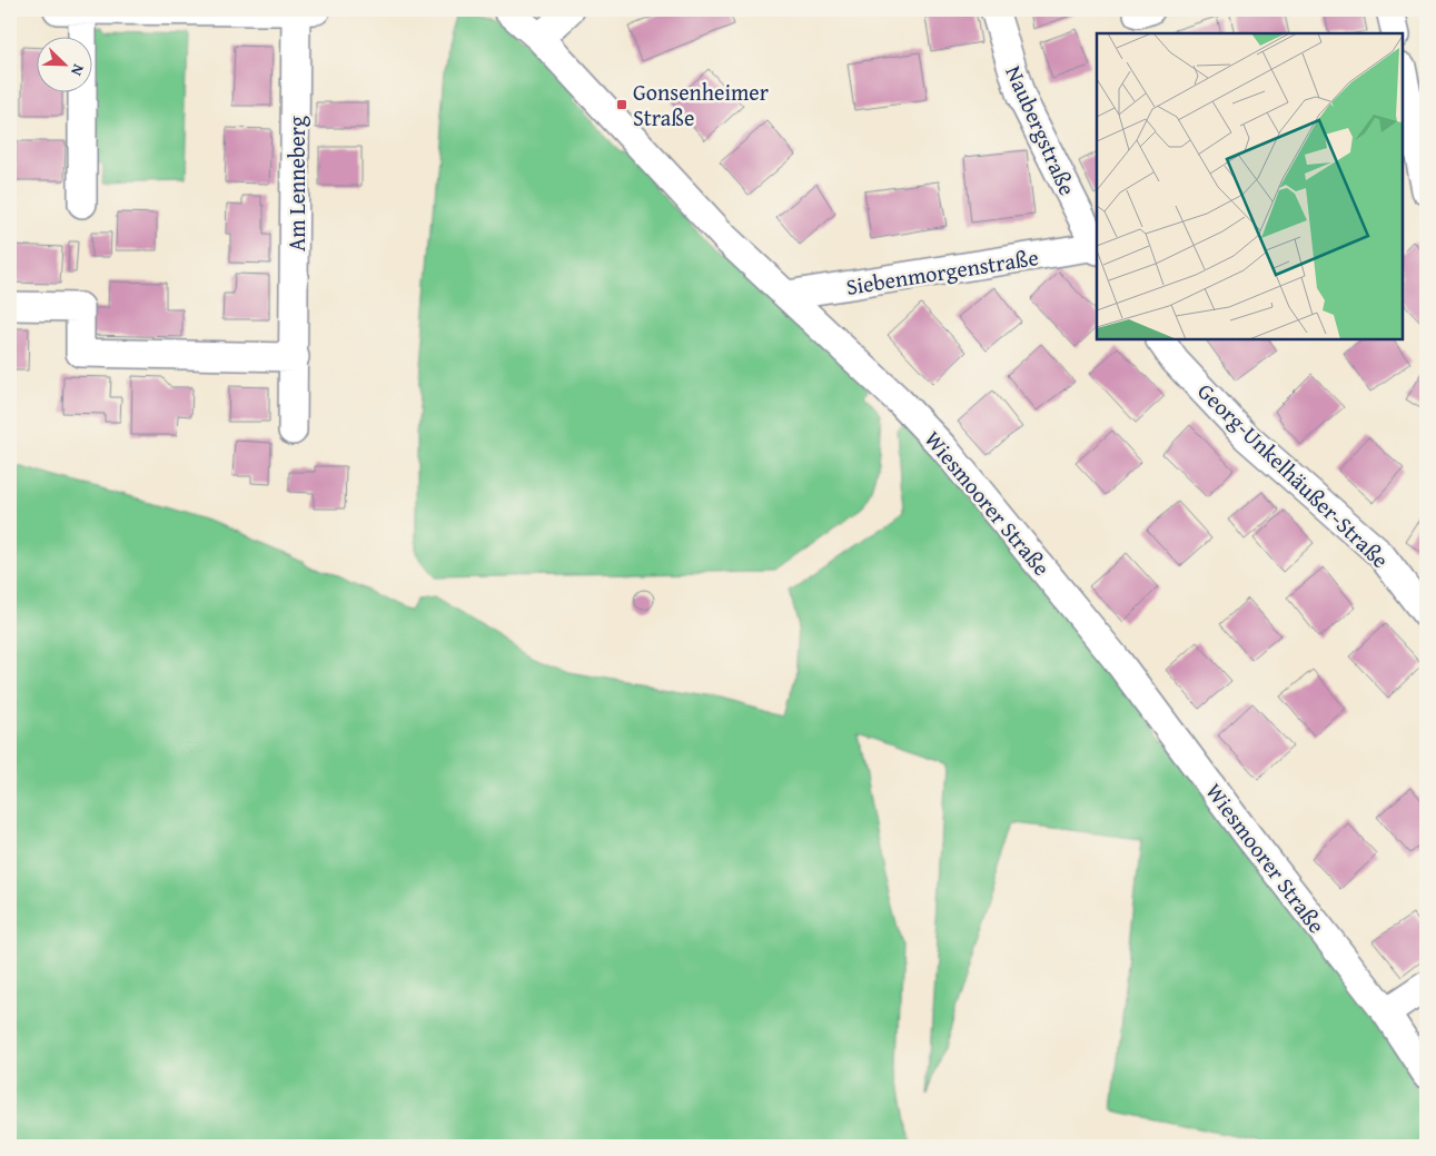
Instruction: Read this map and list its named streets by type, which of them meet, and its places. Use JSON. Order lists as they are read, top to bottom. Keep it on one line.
{"streets":{"street":["Naubergstraße","Am Lenneberg","Siebenmorgenstraße","Georg-Unkelhäußer-Straße","Wiesmoorer Straße"]},"crossings":[["Siebenmorgenstraße","Wiesmoorer Straße"]],"places":{"transit":["Gonsenheimer Straße"]},"north":"bottom right"}
